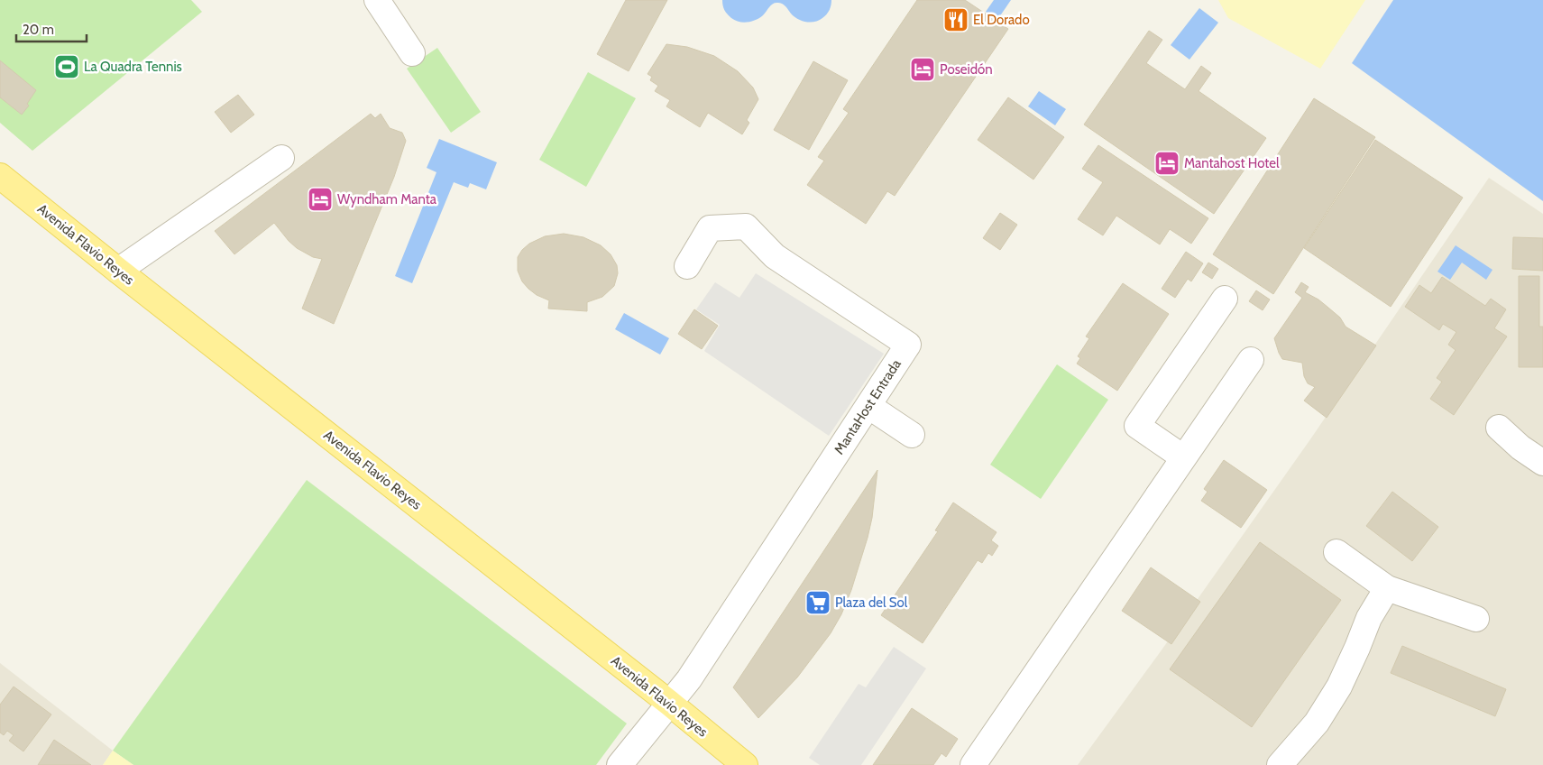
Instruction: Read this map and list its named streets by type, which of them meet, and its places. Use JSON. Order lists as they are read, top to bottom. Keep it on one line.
{"streets":{"main road":["Avenida Flavio Reyes"],"street":["MantaHost Entrada"]},"crossings":[["Avenida Flavio Reyes","MantaHost Entrada"]],"places":{"restaurant":["El Dorado"],"sports":["La Quadra Tennis"],"hotel":["Poseidón","Mantahost Hotel","Wyndham Manta"],"supermarket":["Plaza del Sol"]},"scale_bar":"20 m"}
